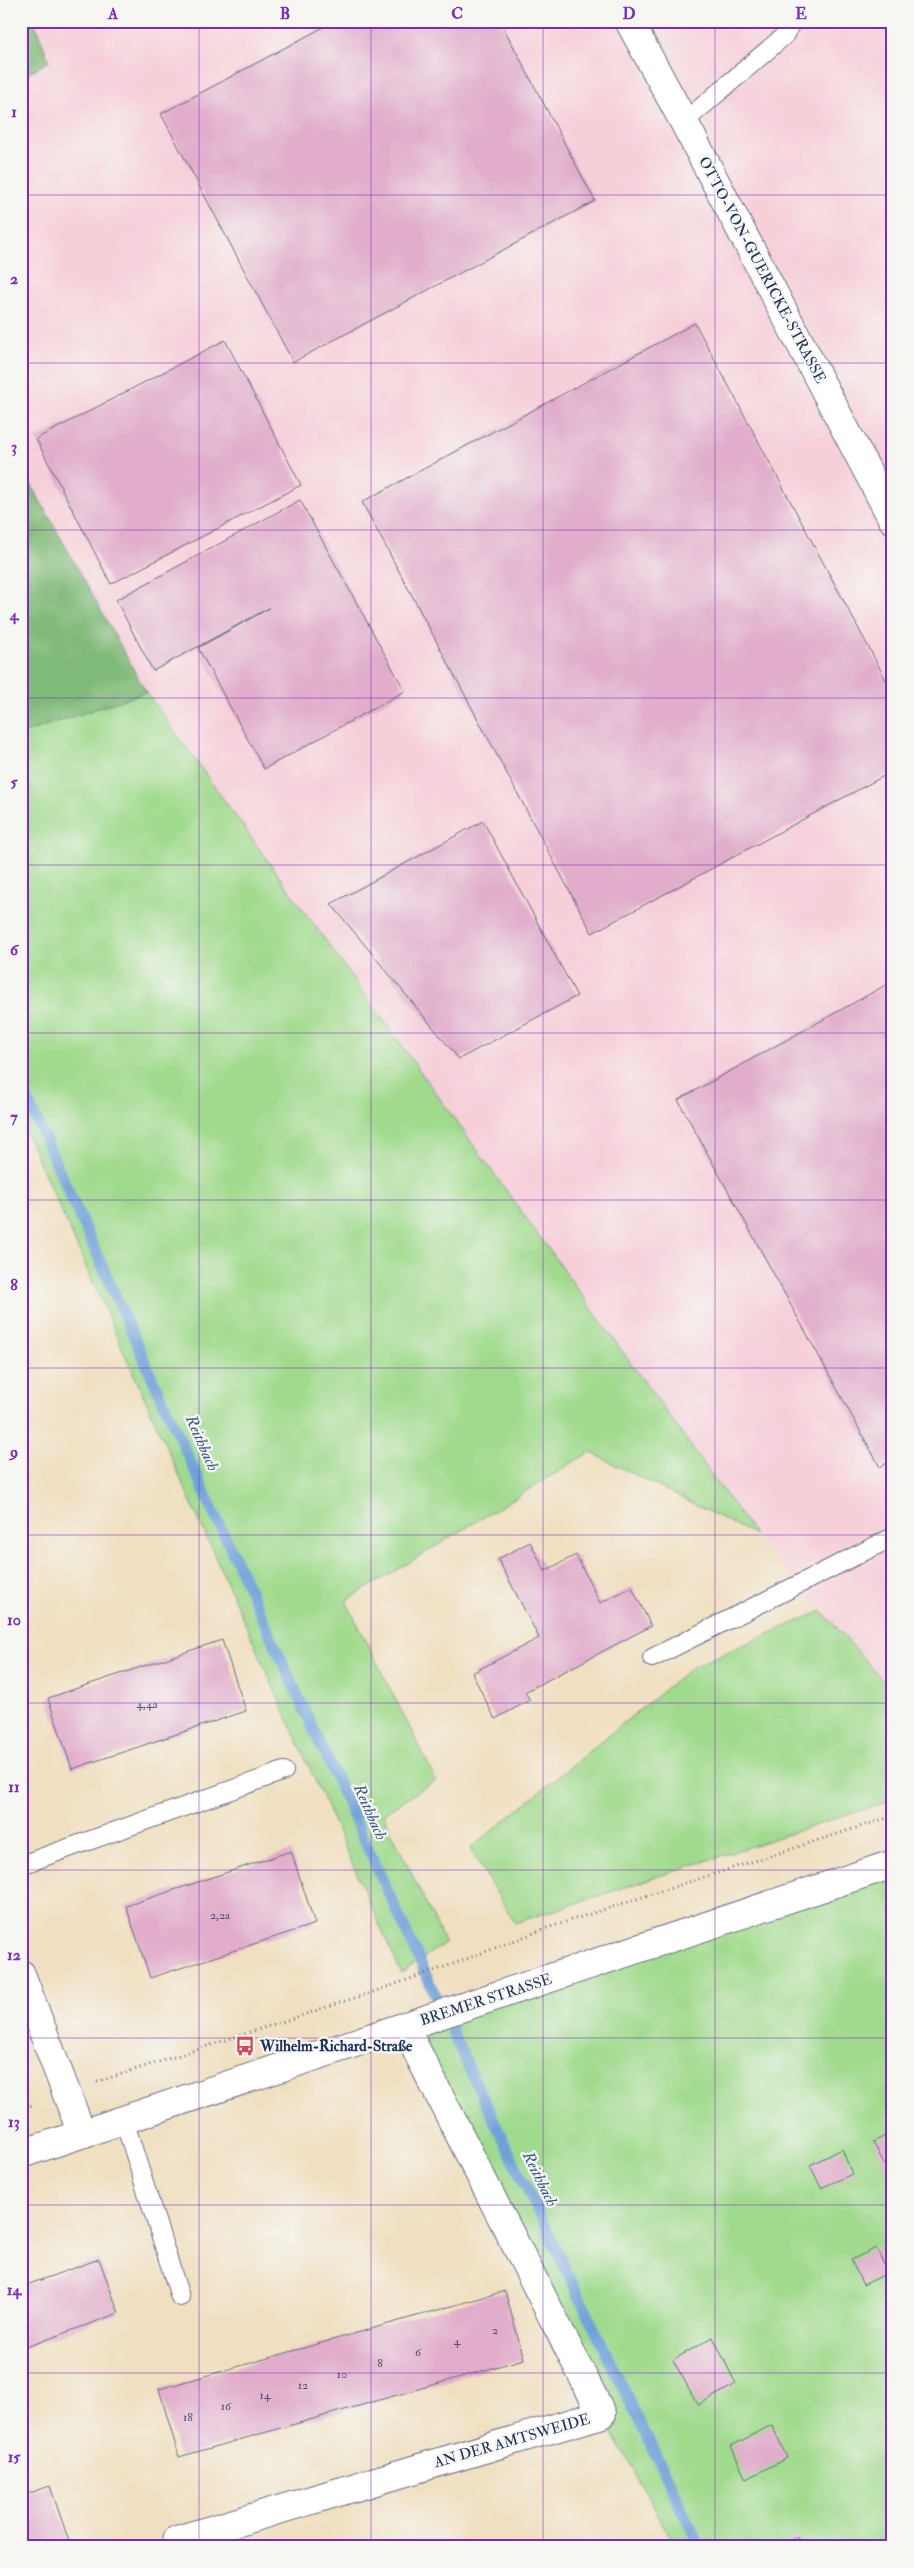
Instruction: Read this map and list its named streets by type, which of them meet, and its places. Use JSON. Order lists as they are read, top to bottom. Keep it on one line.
{"streets":{"street":["OTTO-VON-GUERICKE-STRASSE","BREMER STRASSE","AN DER AMTSWEIDE"]},"crossings":[["BREMER STRASSE","AN DER AMTSWEIDE"]],"water":["Reithbach"],"places":{"bus stop":["Wilhelm-Richard-Straße"]},"house_numbers":["4,4a","2,2a","2","4","6","8","10","12","14","16","18"],"grid":{"columns":["A","B","C","D","E"],"rows":["1","2","3","4","5","6","7","8","9","10","11","12","13","14","15"]}}
